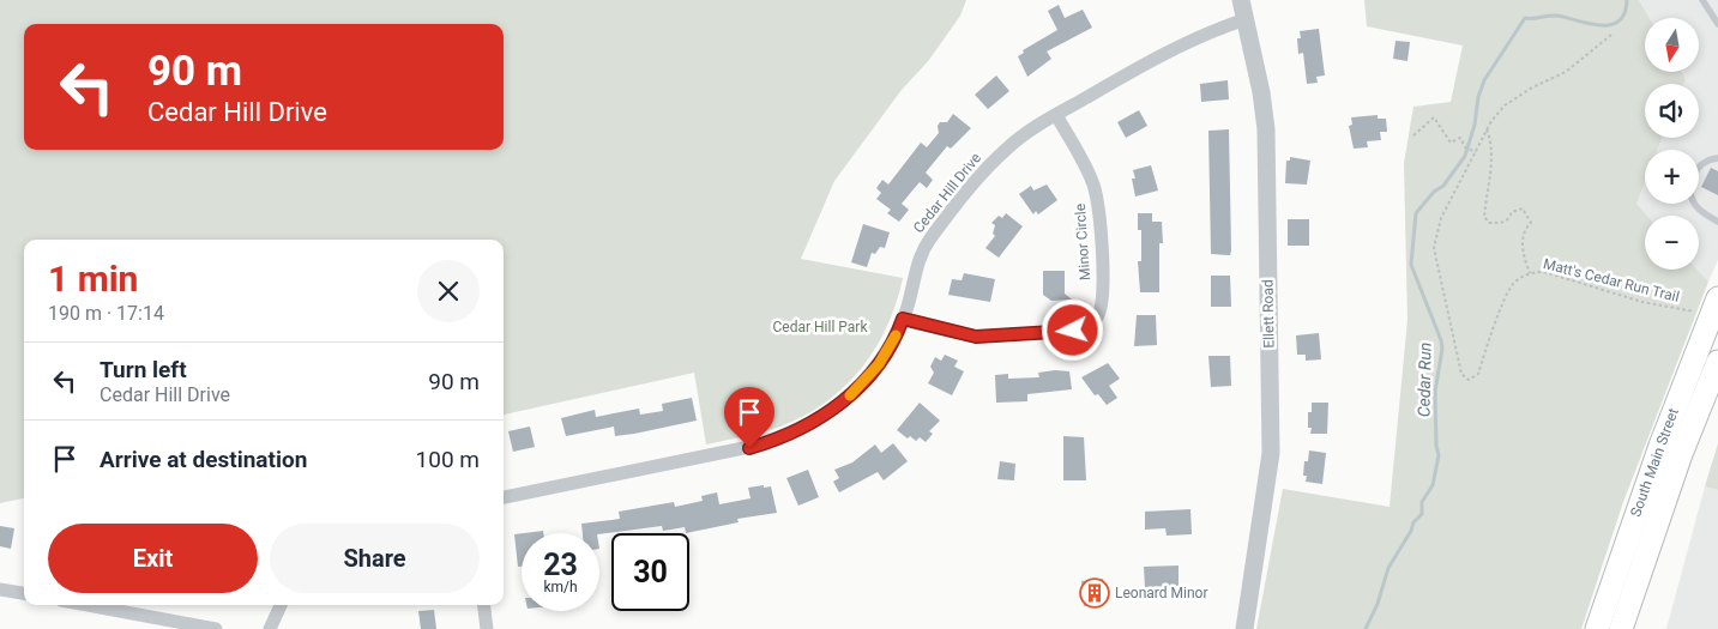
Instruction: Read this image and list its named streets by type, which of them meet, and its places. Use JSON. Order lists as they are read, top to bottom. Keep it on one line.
{"streets":{"main road":["South Main Street"],"street":["Cedar Hill Drive","Minor Circle","Ellett Road"],"path":["Matt's Cedar Run Trail"]},"crossings":[["Cedar Hill Drive","Minor Circle"],["Cedar Hill Drive","Ellett Road"],["Matt's Cedar Run Trail","South Main Street"]],"water":["Cedar Run"],"parks":["Cedar Hill Park"],"places":{"building":["Leonard Minor"]},"north":"bottom","page":{"map_buttons":["+","−"],"turn":["90 m","Cedar Hill Drive"],"heading":["1 min","190 m · 17:14"],"list":[{"name":"Turn left","note":"Cedar Hill Drive","value":"90 m"},{"name":"Arrive at destination","value":"100 m"}],"buttons":["Exit","Share"],"speed":"23 km/h","limit":"30"}}
